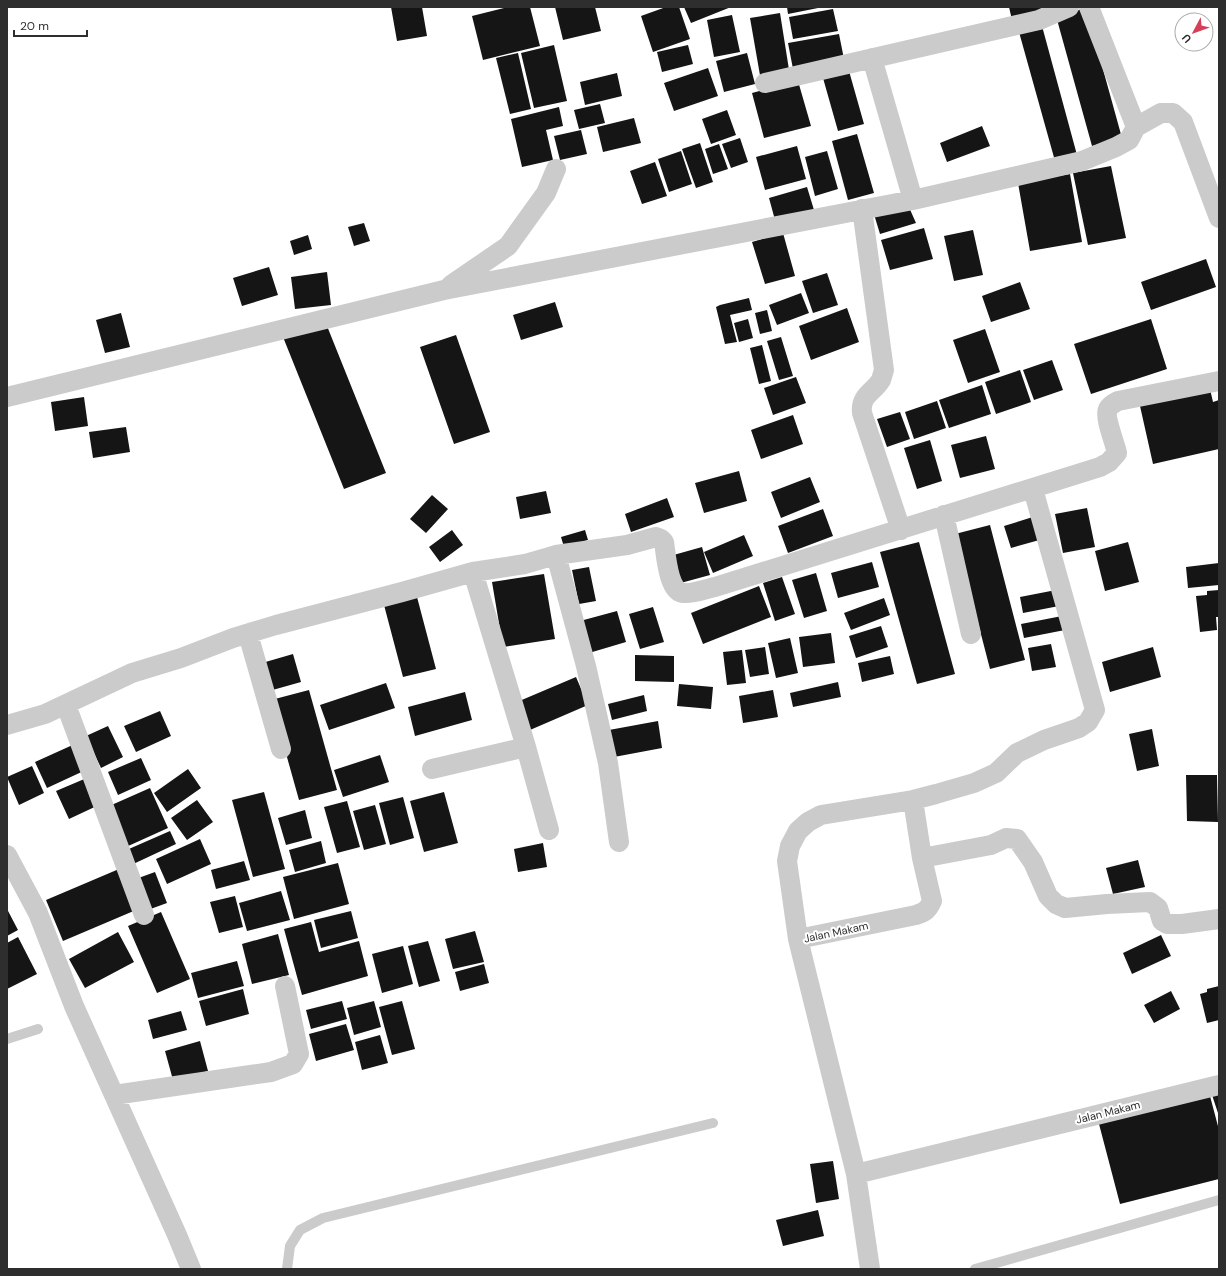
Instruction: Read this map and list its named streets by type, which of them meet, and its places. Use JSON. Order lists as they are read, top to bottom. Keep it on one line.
{"streets":{"street":["Jalan Makam"]},"scale_bar":"20 m","north":"bottom left"}
